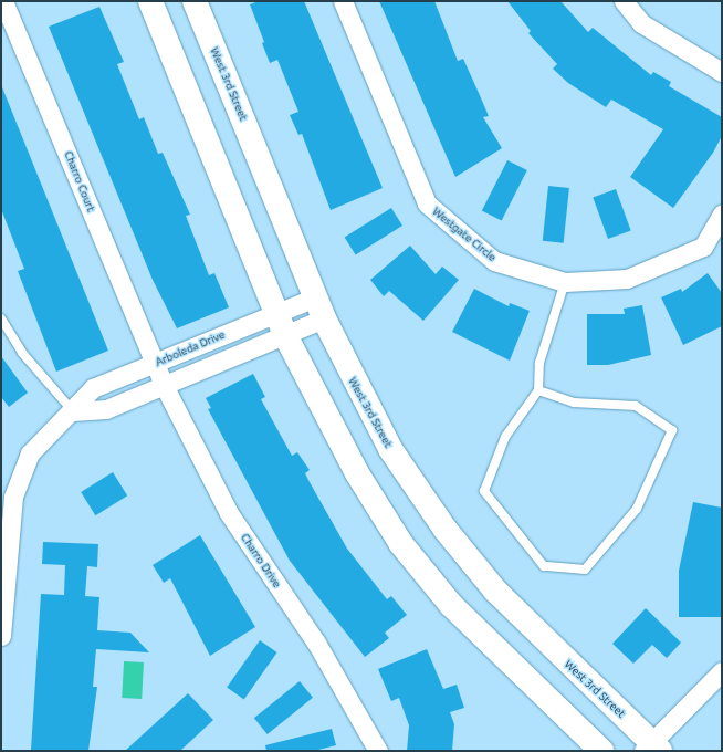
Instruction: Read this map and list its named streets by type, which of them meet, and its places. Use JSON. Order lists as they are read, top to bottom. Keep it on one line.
{"streets":{"main road":["West 3rd Street"],"street":["Charro Court","Westgate Circle","Arboleda Drive","Charro Drive"]},"crossings":[["West 3rd Street","Arboleda Drive"],["Charro Court","Arboleda Drive"],["Charro Court","Charro Drive"],["Arboleda Drive","Charro Drive"]]}
